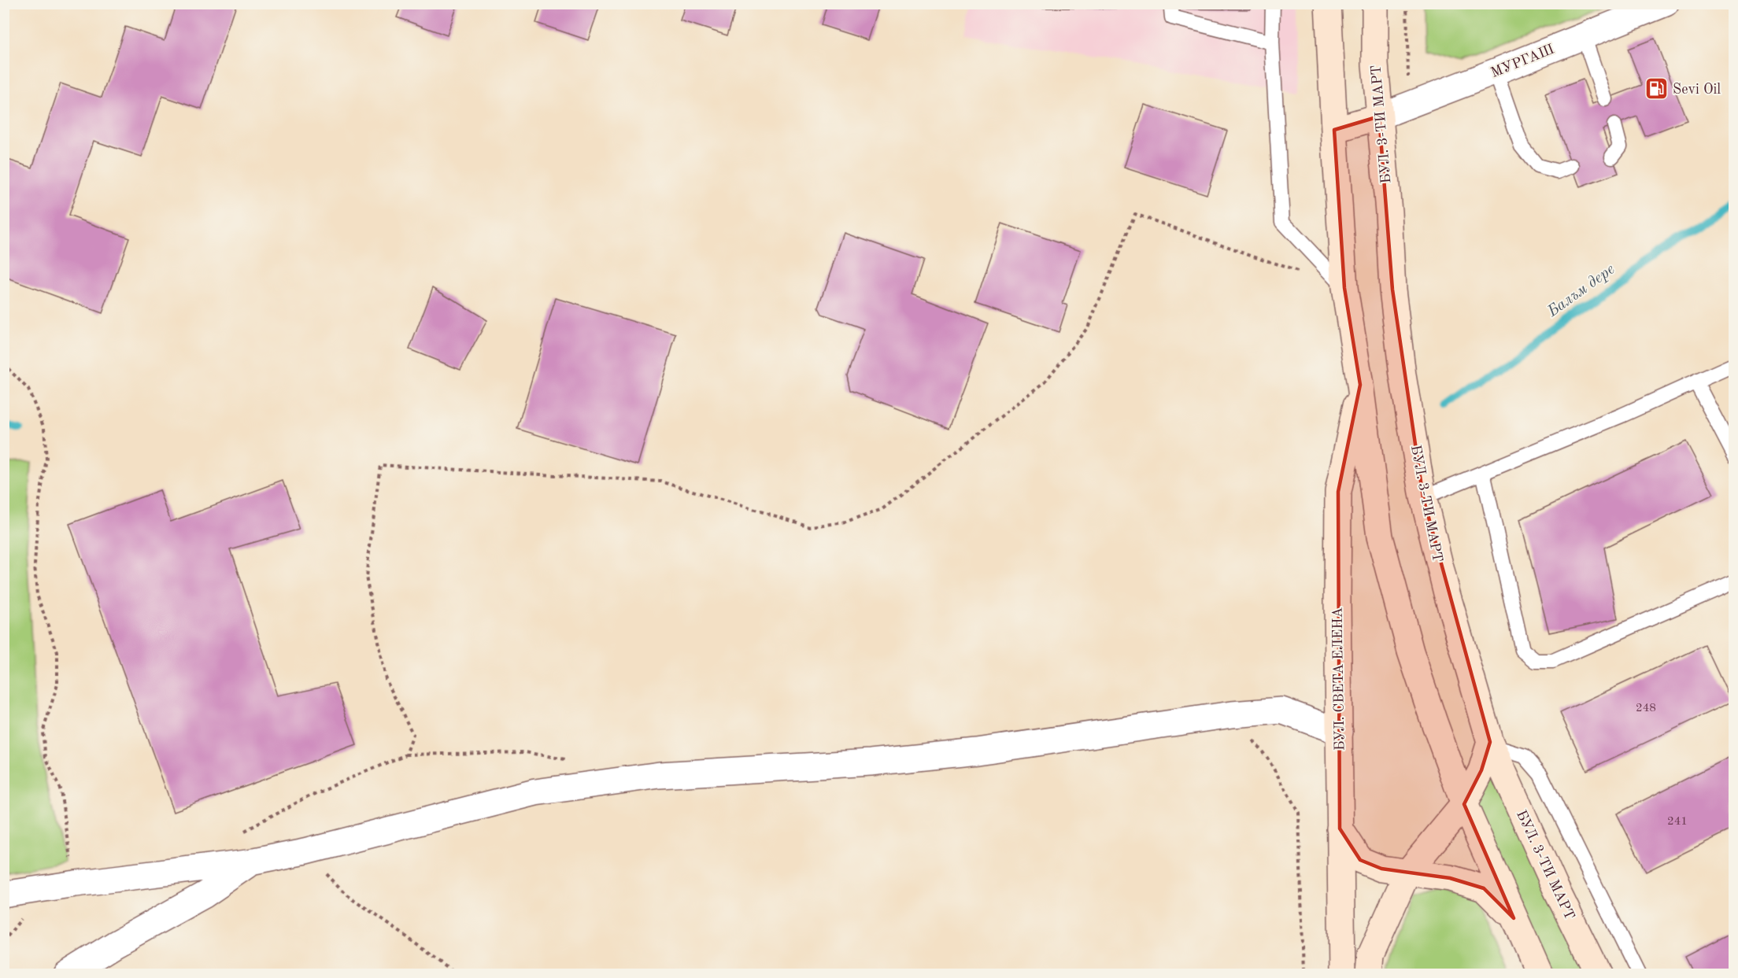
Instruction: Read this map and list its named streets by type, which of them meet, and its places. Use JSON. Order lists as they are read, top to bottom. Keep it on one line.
{"streets":{"street":["МУРГАШ","БУЛ. 3-ТИ МАРТ","БУЛ. СВЕТА ЕЛЕНА"]},"crossings":[["МУРГАШ","БУЛ. 3-ТИ МАРТ"]],"water":["Балъм дере"],"places":{"fuel station":["Sevi Oil"]},"house_numbers":["248","241"]}
